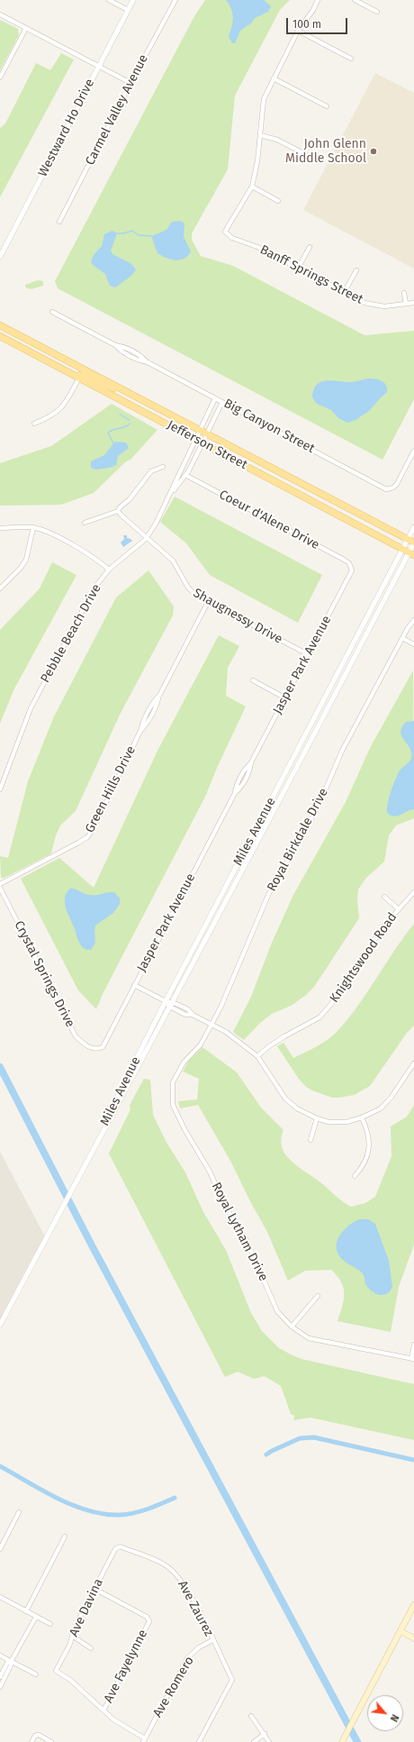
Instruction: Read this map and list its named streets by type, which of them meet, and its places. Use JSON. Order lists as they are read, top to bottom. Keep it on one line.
{"streets":{"main road":["Jefferson Street"],"street":["Carmel Valley Avenue","Westward Ho Drive","Banff Springs Street","Big Canyon Street","Coeur d'Alene Drive","Shaugnessy Drive","Pebble Beach Drive","Jasper Park Avenue","Green Hills Drive","Miles Avenue","Royal Birkdale Drive","Knightswood Road","Crystal Springs Drive","Royal Lytham Drive","Ave Davina","Ave Zaurez","Ave Fayelynne","Ave Romero"]},"crossings":[["Jefferson Street","Miles Avenue"],["Coeur d'Alene Drive","Jasper Park Avenue"],["Shaugnessy Drive","Pebble Beach Drive"],["Shaugnessy Drive","Jasper Park Avenue"],["Shaugnessy Drive","Green Hills Drive"],["Jasper Park Avenue","Crystal Springs Drive"],["Royal Birkdale Drive","Royal Lytham Drive"],["Ave Davina","Ave Zaurez"],["Ave Davina","Ave Fayelynne"],["Ave Zaurez","Ave Romero"]],"places":["John Glenn Middle School"],"scale_bar":"100 m","north":"bottom right"}
